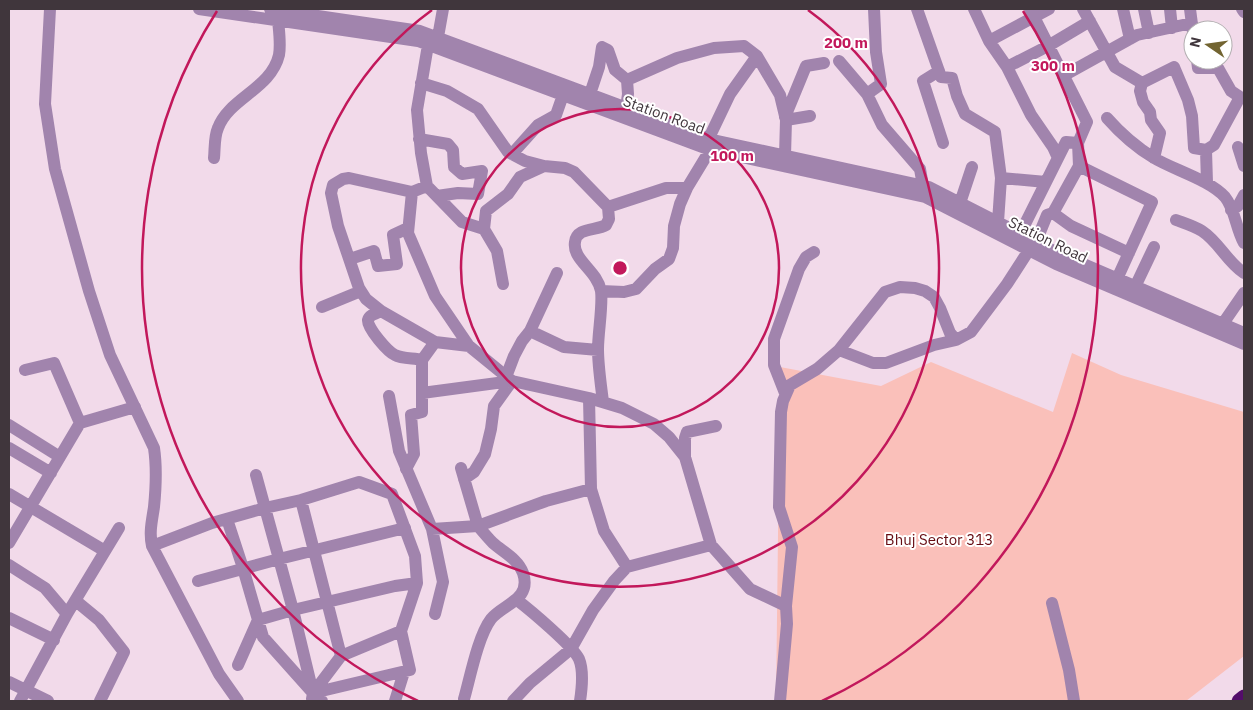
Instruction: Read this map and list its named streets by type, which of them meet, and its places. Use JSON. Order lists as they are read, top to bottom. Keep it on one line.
{"streets":{"street":["Station Road"]},"parks":["Bhuj Sector 313"],"north":"left","rings":["200 m","300 m","100 m"]}
